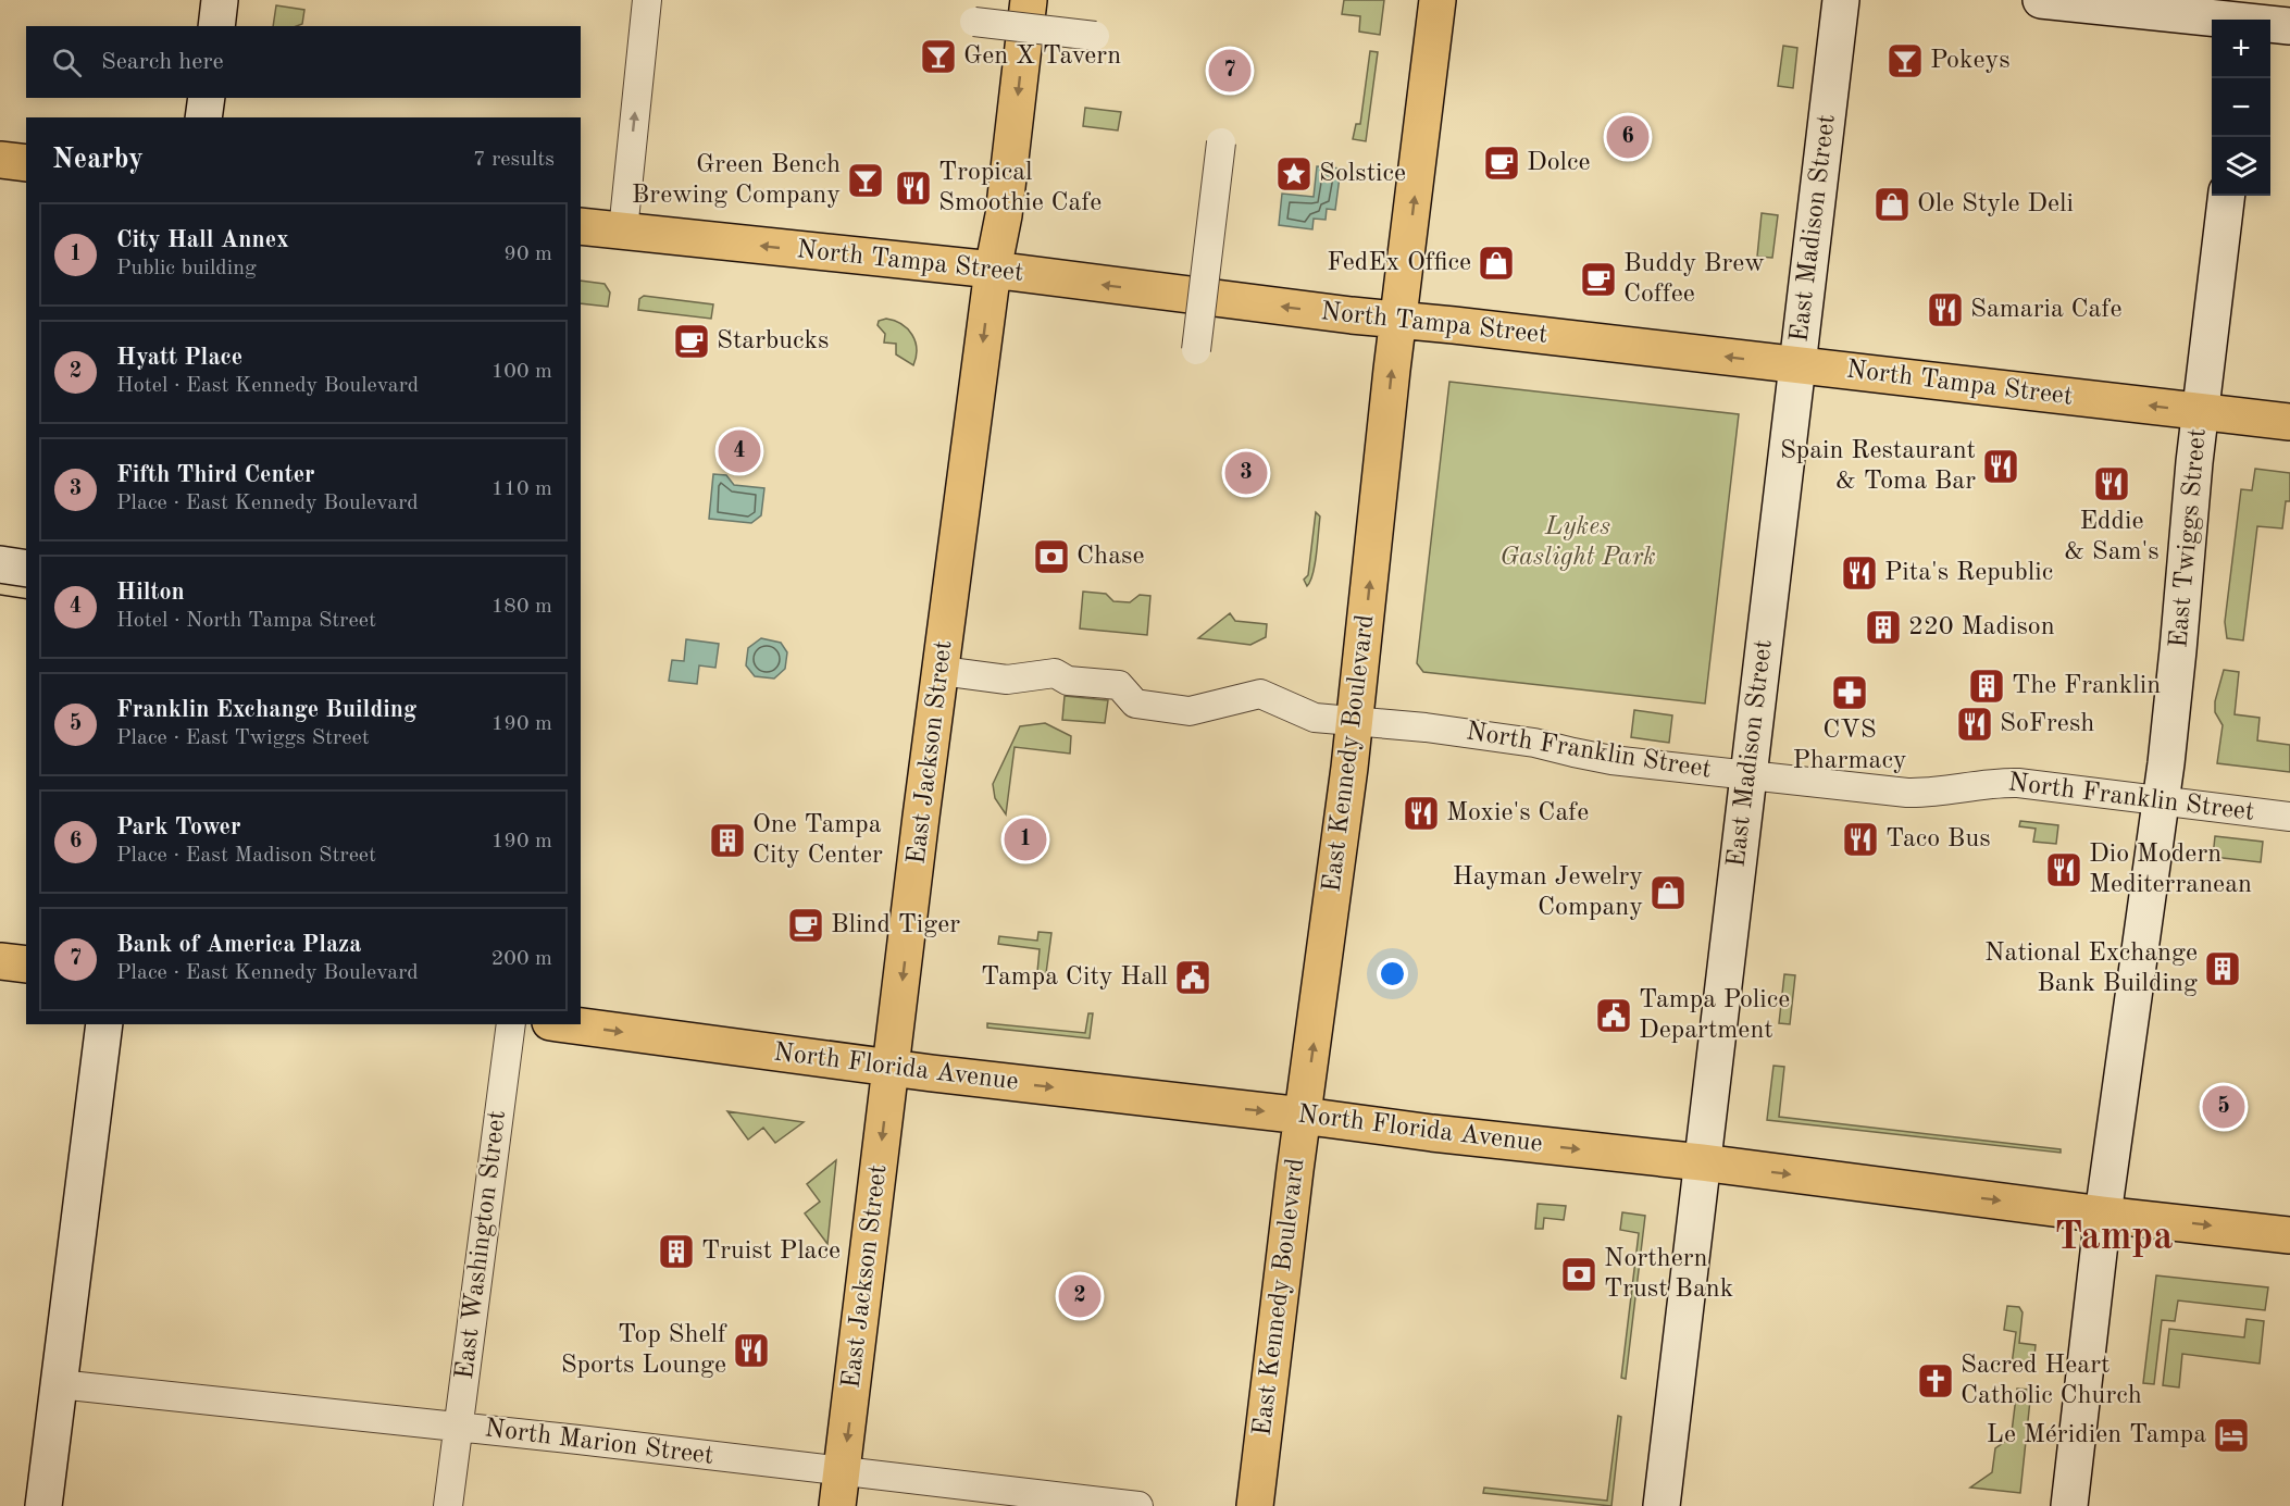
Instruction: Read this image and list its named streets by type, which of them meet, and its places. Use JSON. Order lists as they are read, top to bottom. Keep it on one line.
{"streets":{"main road":["North Tampa Street","East Jackson Street","East Kennedy Boulevard","North Florida Avenue"],"street":["East Madison Street","East Twiggs Street","North Franklin Street","East Washington Street","North Marion Street"]},"crossings":[["East Madison Street","North Tampa Street"],["East Madison Street","North Franklin Street"],["East Madison Street","North Florida Avenue"],["North Tampa Street","East Twiggs Street"],["North Tampa Street","East Jackson Street"],["North Tampa Street","East Kennedy Boulevard"],["East Twiggs Street","North Franklin Street"],["East Twiggs Street","North Florida Avenue"],["North Franklin Street","East Jackson Street"],["North Franklin Street","East Kennedy Boulevard"],["East Jackson Street","North Florida Avenue"],["East Jackson Street","North Marion Street"],["East Kennedy Boulevard","North Florida Avenue"],["East Washington Street","North Marion Street"]],"one_way":["North Tampa Street","East Jackson Street","East Kennedy Boulevard","North Florida Avenue"],"districts":["Tampa"],"parks":["Lykes Gaslight Park"],"places":{"bar":["Gen X Tavern","Pokeys","Green Bench Brewing Company"],"cafe":["Dolce","Buddy Brew Coffee","Starbucks","Blind Tiger"],"place":["Solstice"],"restaurant":["Tropical Smoothie Cafe","Samaria Cafe","Spain Restaurant & Toma Bar","Eddie & Sam's","Pita's Republic","SoFresh","Moxie's Cafe","Taco Bus","Dio Modern Mediterranean","Top Shelf Sports Lounge"],"shop":["Ole Style Deli","FedEx Office","Hayman Jewelry Company"],"bank":["Chase","Northern Trust Bank"],"building":["220 Madison","The Franklin","One Tampa City Center","National Exchange Bank Building","Truist Place"],"pharmacy":["CVS Pharmacy"],"public building":["Tampa City Hall","Tampa Police Department"],"church":["Sacred Heart Catholic Church"],"hotel":["Le Méridien Tampa"]},"page":{"map_buttons":["+","−"],"search":"Search here","pins":["7","6","4","3","1","5","2"],"heading":["Nearby","7 results"],"list":[{"mark":"1","name":"City Hall Annex","note":"Public building","value":"90 m"},{"mark":"2","name":"Hyatt Place","note":"Hotel · East Kennedy Boulevard","value":"100 m"},{"mark":"3","name":"Fifth Third Center","note":"Place · East Kennedy Boulevard","value":"110 m"},{"mark":"4","name":"Hilton","note":"Hotel · North Tampa Street","value":"180 m"},{"mark":"5","name":"Franklin Exchange Building","note":"Place · East Twiggs Street","value":"190 m"},{"mark":"6","name":"Park Tower","note":"Place · East Madison Street","value":"190 m"},{"mark":"7","name":"Bank of America Plaza","note":"Place · East Kennedy Boulevard","value":"200 m"}]}}
